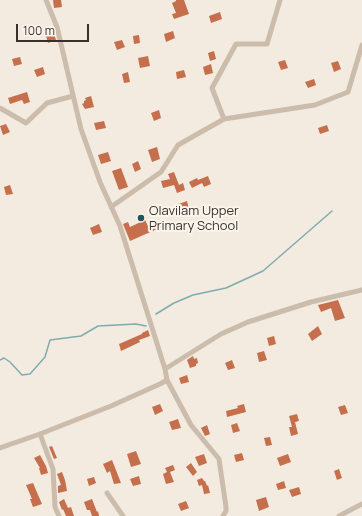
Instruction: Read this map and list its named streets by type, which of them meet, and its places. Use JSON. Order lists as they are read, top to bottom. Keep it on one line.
{"places":["Olavilam Upper Primary School"],"scale_bar":"100 m"}
